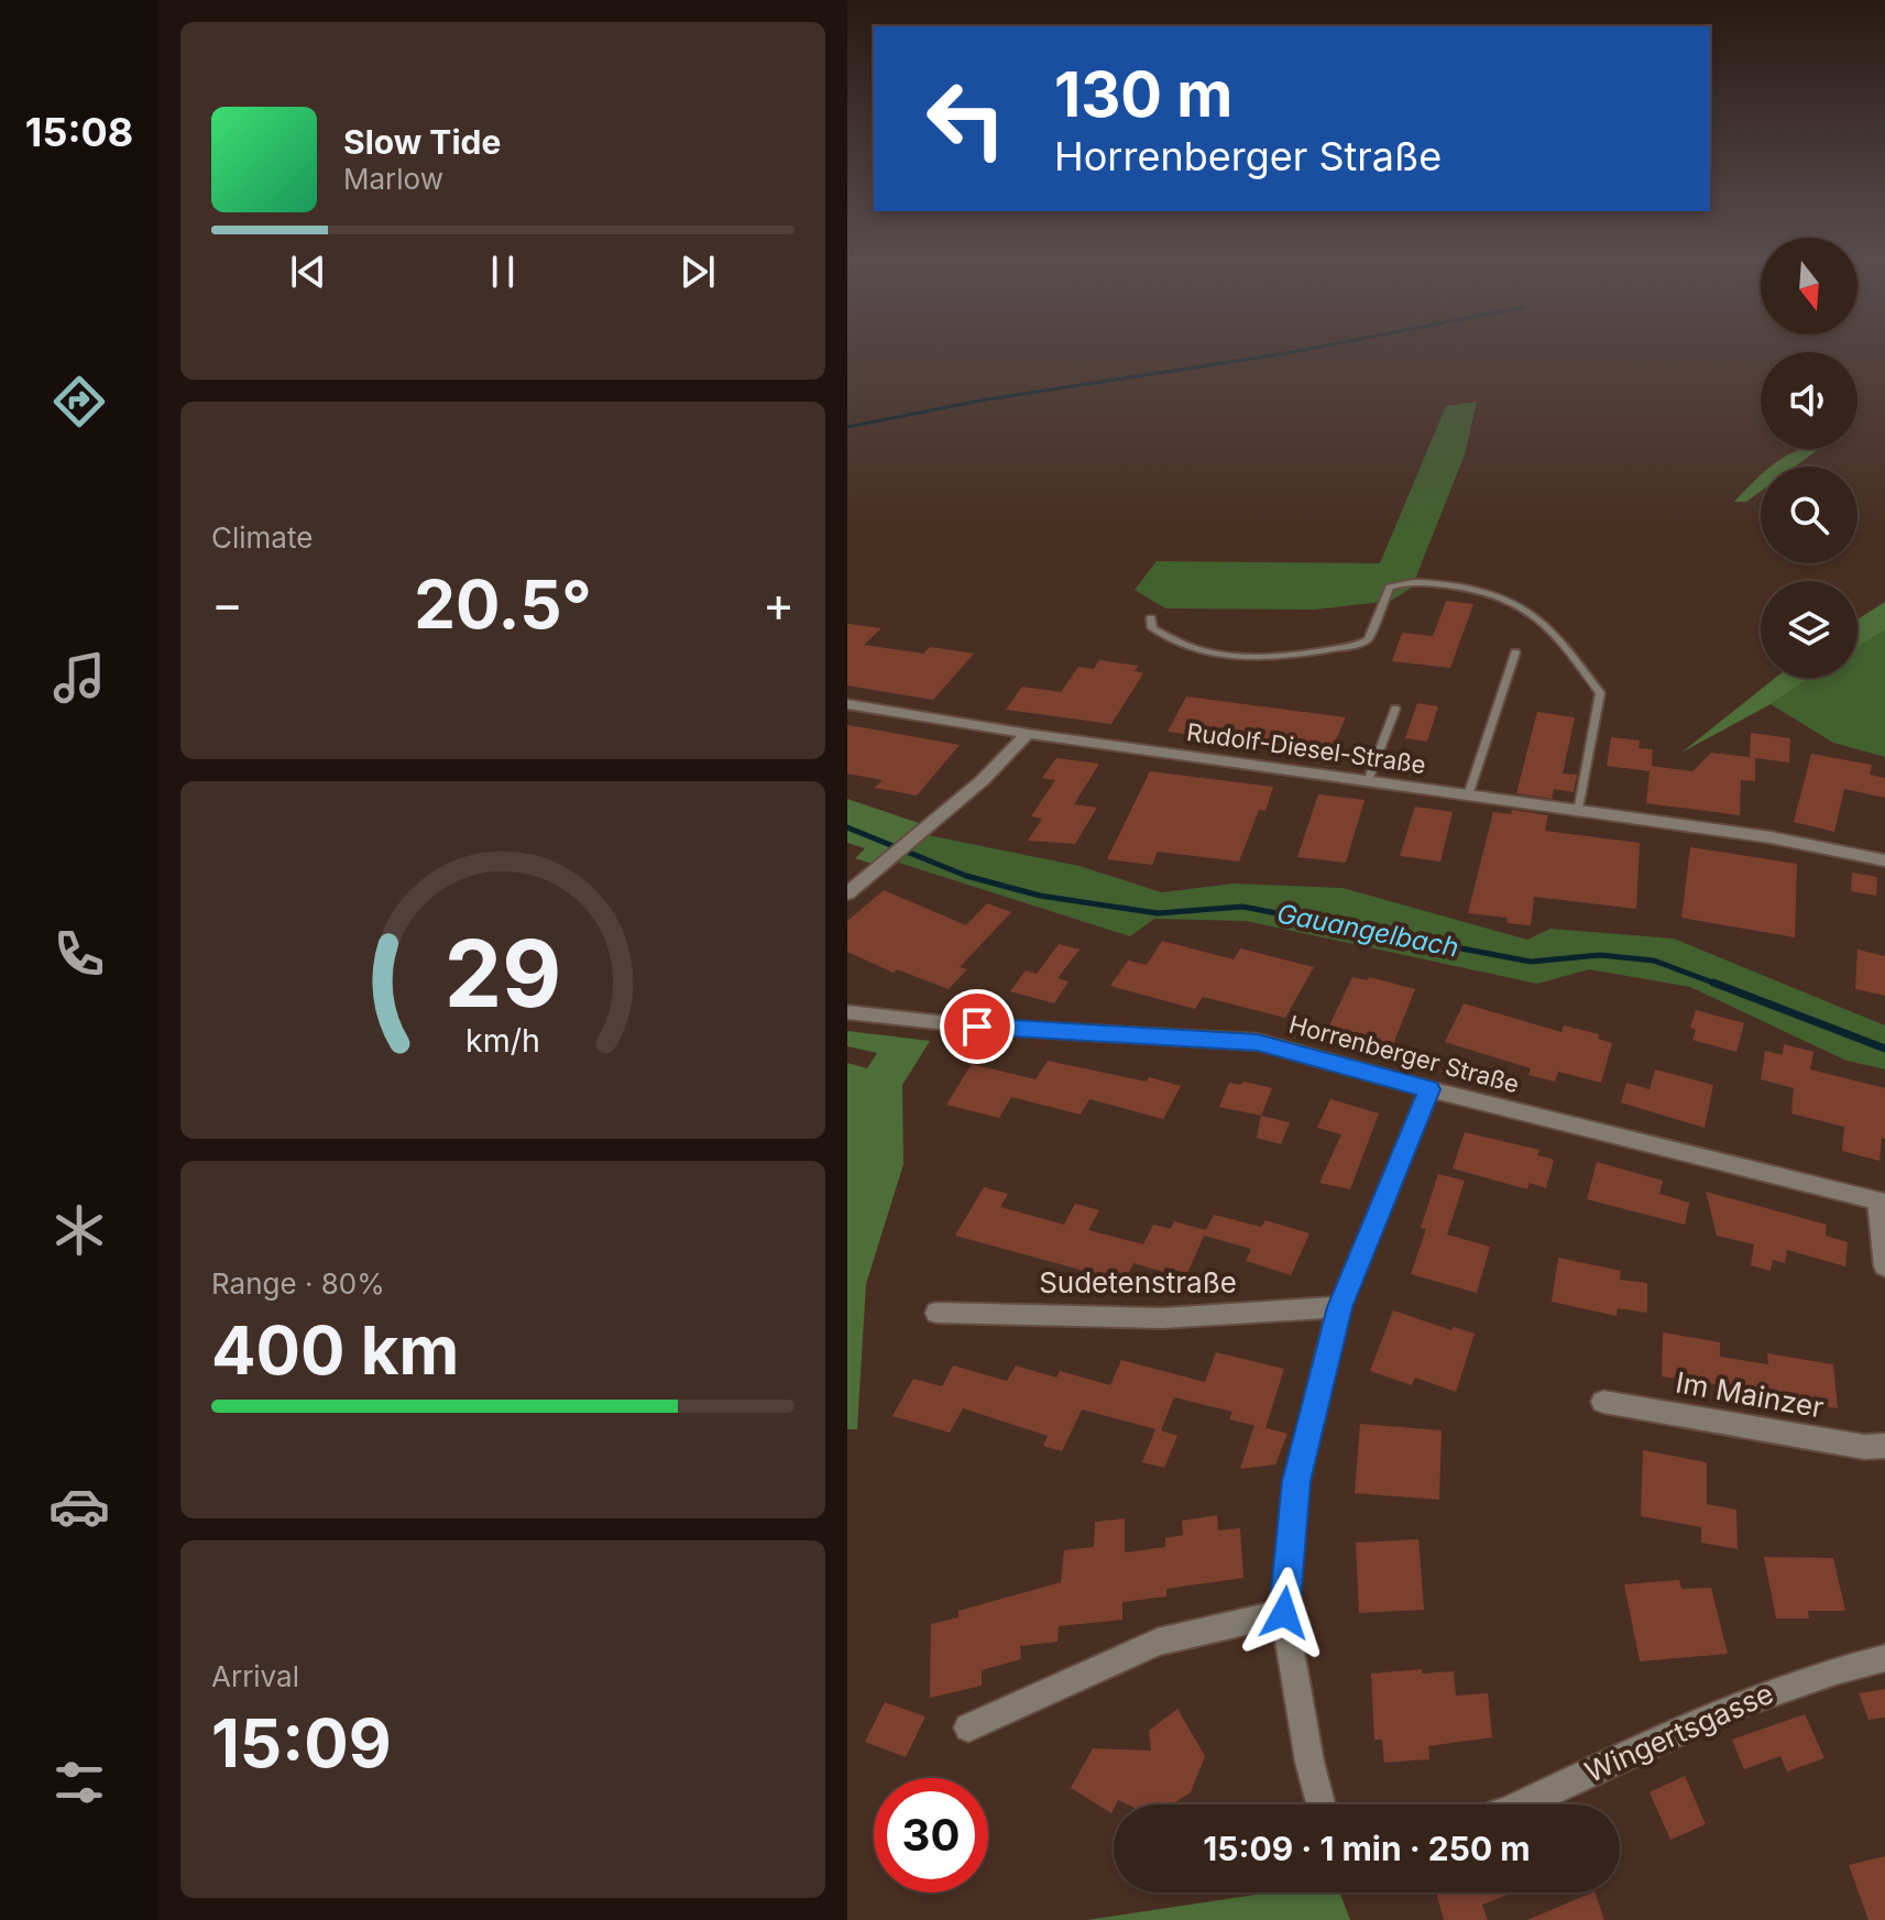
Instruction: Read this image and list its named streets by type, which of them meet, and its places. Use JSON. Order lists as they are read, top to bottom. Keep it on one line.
{"streets":{"street":["Rudolf-Diesel-Straße","Horrenberger Straße","Sudetenstraße","Im Mainzer","Wingertsgasse"]},"water":["Gauangelbach"],"north":"bottom","page":{"tabs":"15:08","turn":["130 m","Horrenberger Straße"],"song":["Slow Tide","Marlow"],"tile":["Climate",["Range · 80%","400 km"],["Arrival","15:09"]],"heat":["−","20.5°","+"],"limit":"30","trip":"15:09 · 1 min · 250 m","gauge":["29","km/h"]}}
